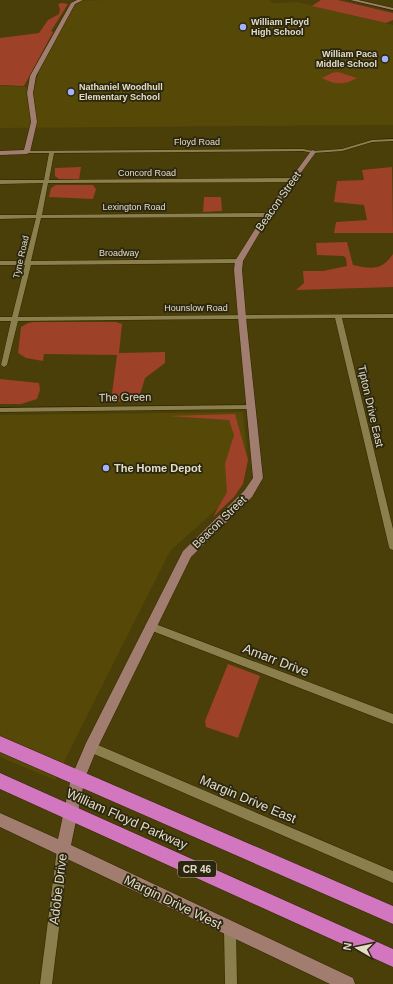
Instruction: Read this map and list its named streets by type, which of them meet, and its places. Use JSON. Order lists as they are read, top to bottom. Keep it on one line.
{"streets":{"highway":["William Floyd Parkway","CR 46"],"street":["Floyd Road","Concord Road","Beacon Street","Lexington Road","Broadway","Tyne Road","Hounslow Road","The Green","Tipton Drive East","Amarr Drive","Margin Drive East","Adobe Drive","Margin Drive West"]},"crossings":[["Floyd Road","Beacon Street"],["Floyd Road","Tyne Road"],["Concord Road","Beacon Street"],["Concord Road","Tyne Road"],["Beacon Street","Lexington Road"],["Beacon Street","Broadway"],["Beacon Street","Hounslow Road"],["Beacon Street","The Green"],["Beacon Street","Amarr Drive"],["Beacon Street","Margin Drive East"],["Beacon Street","William Floyd Parkway"],["Beacon Street","Adobe Drive"],["Lexington Road","Tyne Road"],["Broadway","Tyne Road"],["Tyne Road","Hounslow Road"],["Hounslow Road","Tipton Drive East"],["William Floyd Parkway","Adobe Drive"],["Adobe Drive","Margin Drive West"]],"places":["William Floyd High School","William Paca Middle School","Nathaniel Woodhull Elementary School","The Home Depot"],"north":"left"}
